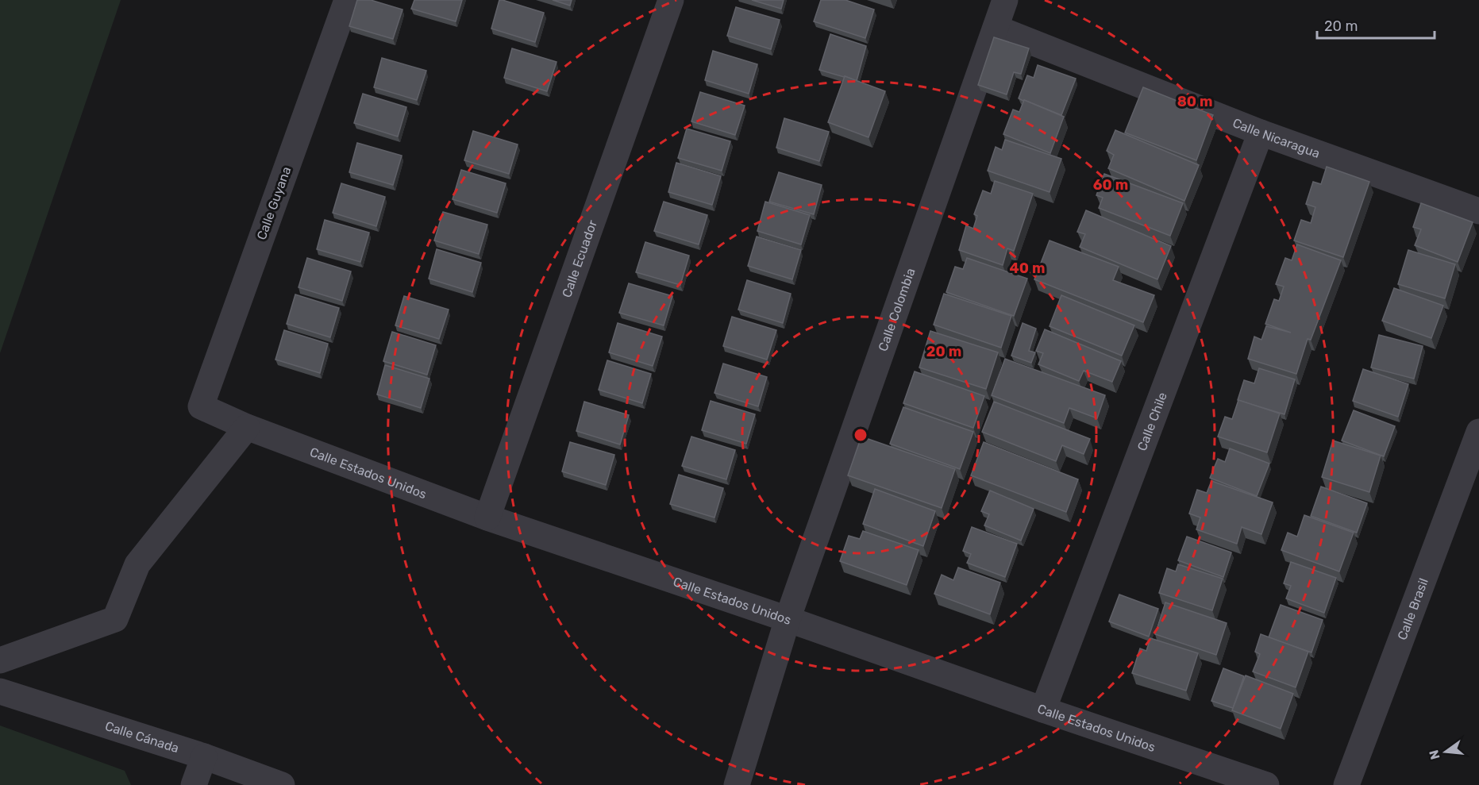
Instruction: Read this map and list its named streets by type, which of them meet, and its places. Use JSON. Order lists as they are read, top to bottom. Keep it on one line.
{"streets":{"street":["Calle Nicaragua","Calle Guyana","Calle Ecuador","Calle Colombia","Calle Chile","Calle Estados Unidos","Calle Brasil","Calle Cánada"]},"crossings":[["Calle Nicaragua","Calle Colombia"],["Calle Nicaragua","Calle Chile"],["Calle Guyana","Calle Estados Unidos"],["Calle Ecuador","Calle Estados Unidos"],["Calle Colombia","Calle Estados Unidos"],["Calle Chile","Calle Estados Unidos"]],"scale_bar":"20 m","north":"left","rings":["80 m","60 m","40 m","20 m"]}
